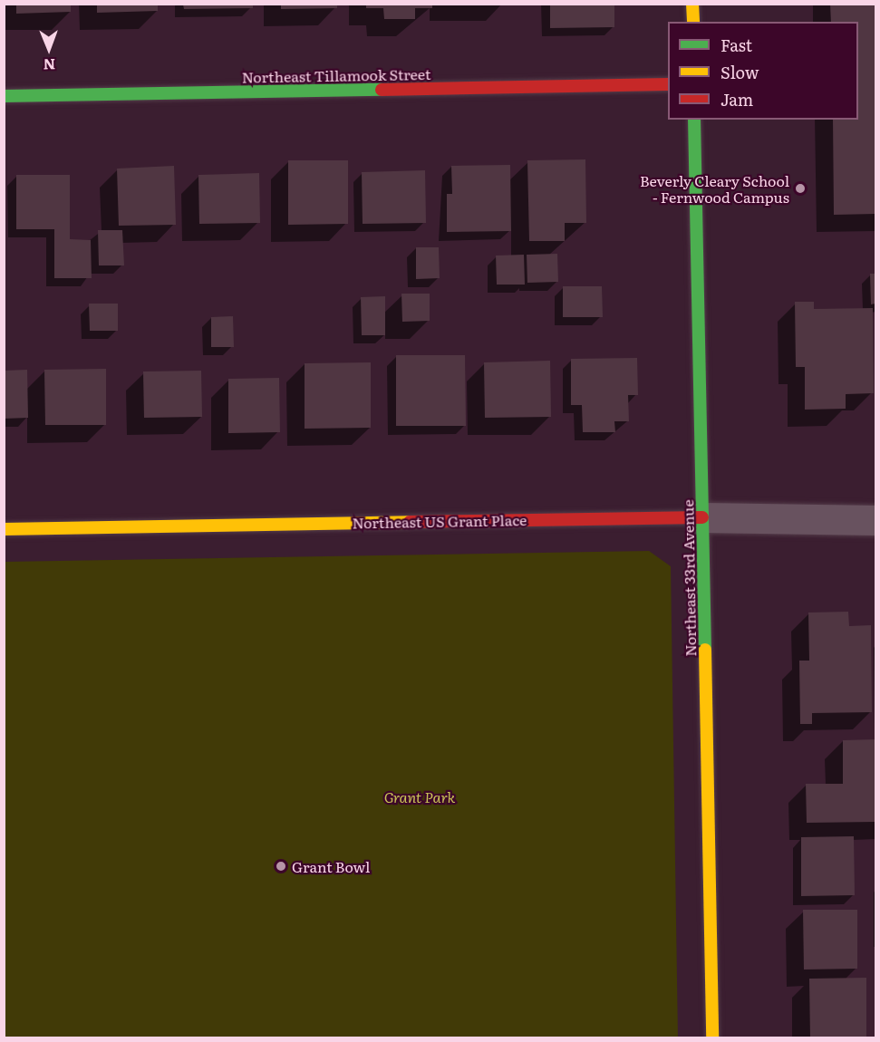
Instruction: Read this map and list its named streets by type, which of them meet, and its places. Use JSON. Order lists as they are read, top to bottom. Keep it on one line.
{"streets":{"street":["Northeast Tillamook Street","Northeast US Grant Place","Northeast 33rd Avenue"]},"crossings":[["Northeast US Grant Place","Northeast 33rd Avenue"]],"parks":["Grant Park"],"places":["Beverly Cleary School - Fernwood Campus","Grant Bowl"],"legend":["Fast","Slow","Jam"],"north":"bottom"}
